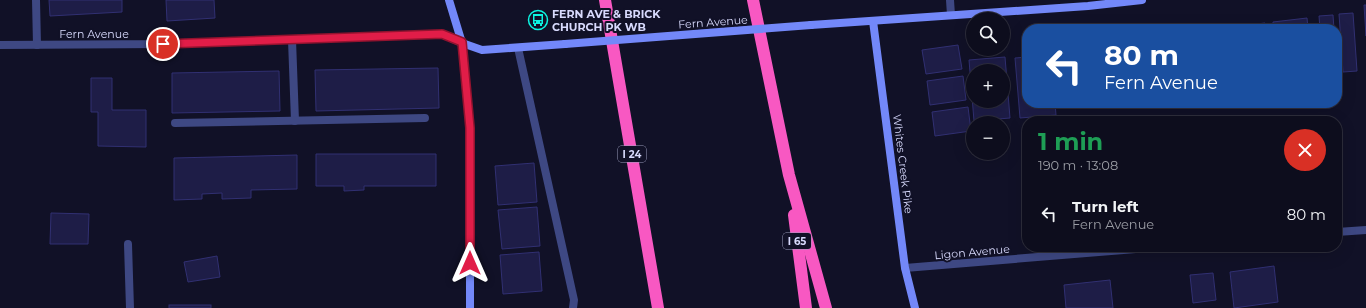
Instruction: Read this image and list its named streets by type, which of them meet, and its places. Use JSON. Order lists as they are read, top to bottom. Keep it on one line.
{"streets":{"highway":["I 24","I 65"],"street":["Fern Avenue","Whites Creek Pike","Ligon Avenue"]},"crossings":[["Fern Avenue","Whites Creek Pike"],["Whites Creek Pike","Ligon Avenue"]],"places":{"bus stop":["FERN AVE & BRICK CHURCH PK WB"]},"page":{"map_buttons":["+","−"],"turn":["80 m","Fern Avenue"],"heading":["1 min","190 m · 13:08"],"list":[{"name":"Turn left","note":"Fern Avenue","value":"80 m"}]}}
